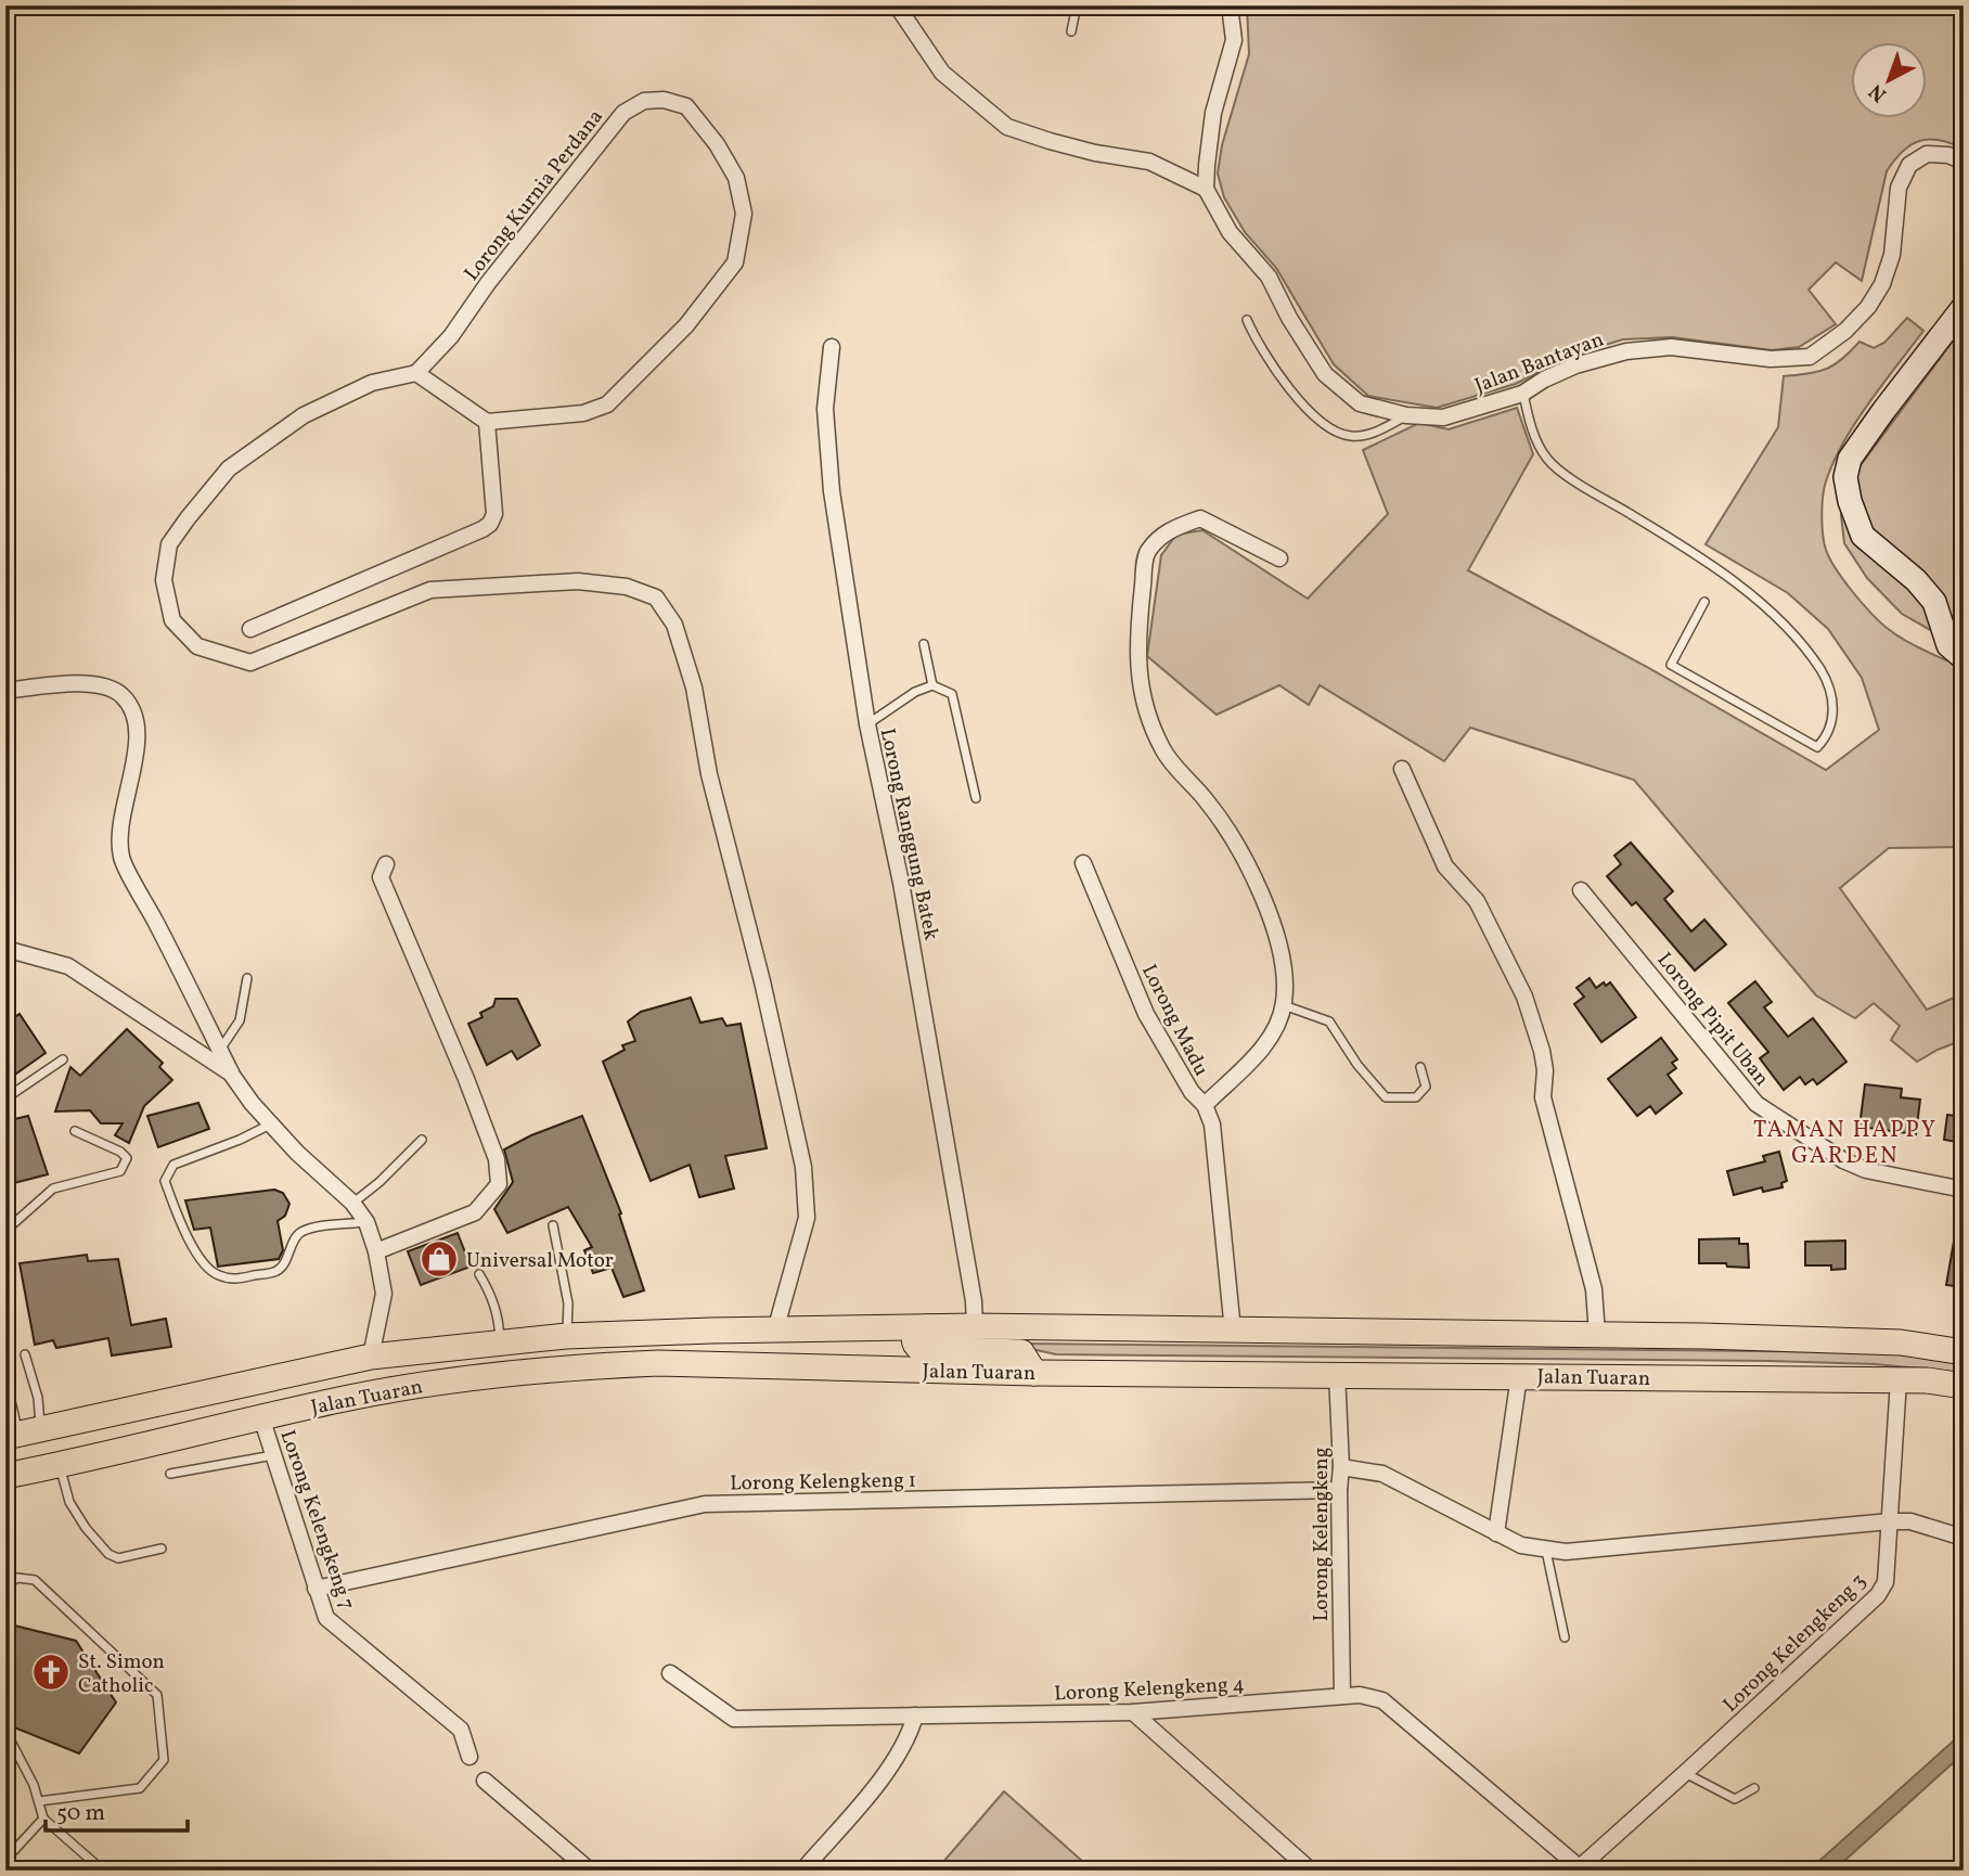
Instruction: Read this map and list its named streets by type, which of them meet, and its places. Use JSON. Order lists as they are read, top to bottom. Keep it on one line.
{"streets":{"main road":["Jalan Tuaran"],"street":["Lorong Kurnia Perdana","Jalan Bantayan","Lorong Ranggung Batek","Lorong Pipit Uban","Lorong Madu","Lorong Kelengkeng 1","Lorong Kelengkeng 7","Lorong Kelengkeng","Lorong Kelengkeng 3","Lorong Kelengkeng 4"]},"crossings":[["Lorong Ranggung Batek","Jalan Tuaran"],["Lorong Madu","Jalan Tuaran"],["Jalan Tuaran","Lorong Kelengkeng 7"],["Jalan Tuaran","Lorong Kelengkeng"],["Jalan Tuaran","Lorong Kelengkeng 3"],["Lorong Kelengkeng 1","Lorong Kelengkeng 7"],["Lorong Kelengkeng 1","Lorong Kelengkeng"],["Lorong Kelengkeng","Lorong Kelengkeng 4"],["Lorong Kelengkeng 3","Lorong Kelengkeng 4"]],"districts":["TAMAN HAPPY GARDEN"],"places":{"shop":["Universal Motor"],"church":["St. Simon Catholic"]},"scale_bar":"50 m","north":"bottom left"}
